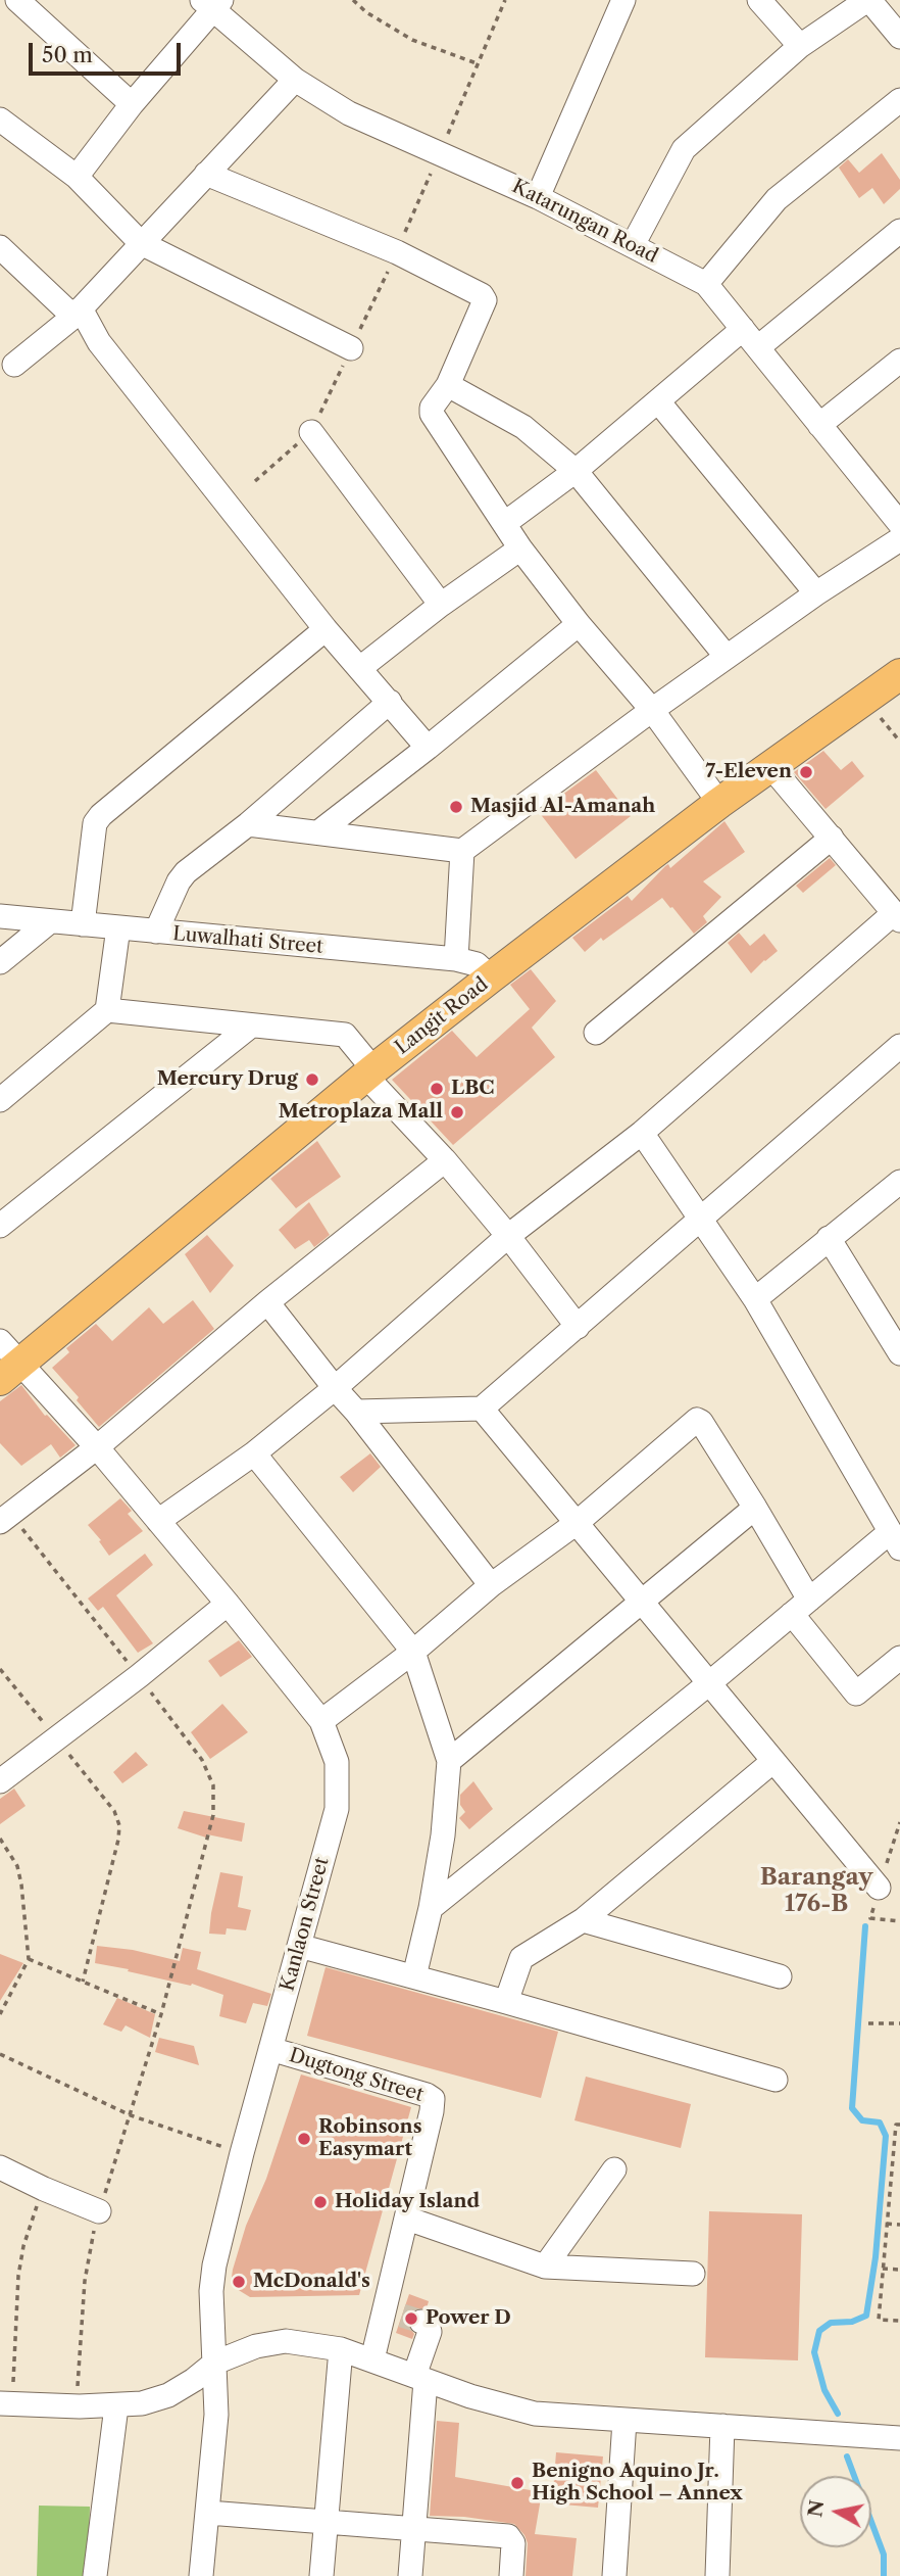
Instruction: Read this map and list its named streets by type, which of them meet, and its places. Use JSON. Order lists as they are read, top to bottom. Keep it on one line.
{"streets":{"main road":["Langit Road"],"street":["Katarungan Road","Luwalhati Street","Kanlaon Street","Dugtong Street"]},"crossings":[["Luwalhati Street","Langit Road"],["Langit Road","Kanlaon Street"],["Kanlaon Street","Dugtong Street"]],"districts":["Barangay 176-B"],"places":["7-Eleven","Masjid Al-Amanah","Mercury Drug","LBC","Metroplaza Mall","Robinsons Easymart","Holiday Island","McDonald's","Power D","Benigno Aquino Jr. High School – Annex"],"scale_bar":"50 m","north":"left"}
